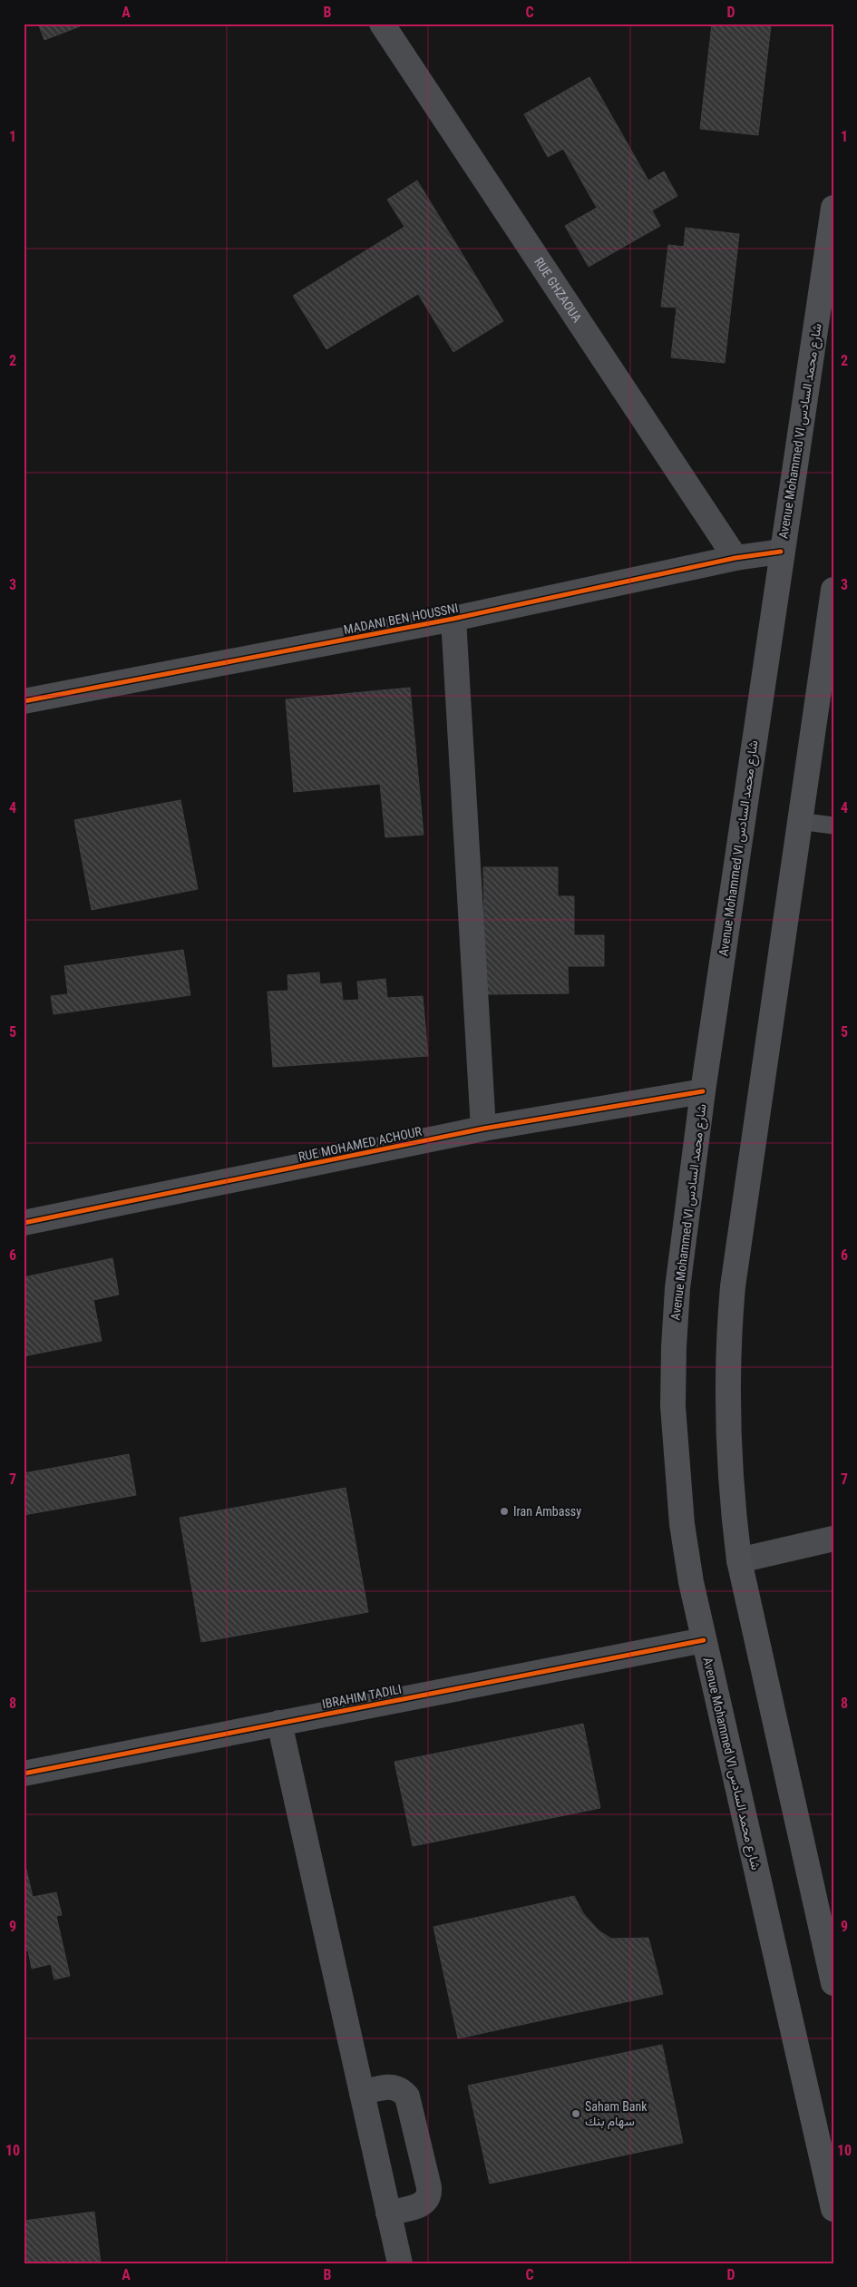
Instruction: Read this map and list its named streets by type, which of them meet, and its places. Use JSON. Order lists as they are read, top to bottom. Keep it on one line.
{"streets":{"main road":["Avenue Mohammed VI شارع محمد السادس"],"street":["RUE GHZAOUA","MADANI BEN HOUSSNI","RUE MOHAMED ACHOUR","IBRAHIM TADILI"]},"crossings":[["RUE GHZAOUA","MADANI BEN HOUSSNI"],["Avenue Mohammed VI شارع محمد السادس","MADANI BEN HOUSSNI"],["Avenue Mohammed VI شارع محمد السادس","RUE MOHAMED ACHOUR"],["Avenue Mohammed VI شارع محمد السادس","IBRAHIM TADILI"]],"places":["Iran Ambassy","Saham Bank سهام بنك"],"grid":{"columns":["A","B","C","D"],"rows":["1","2","3","4","5","6","7","8","9","10"]}}
